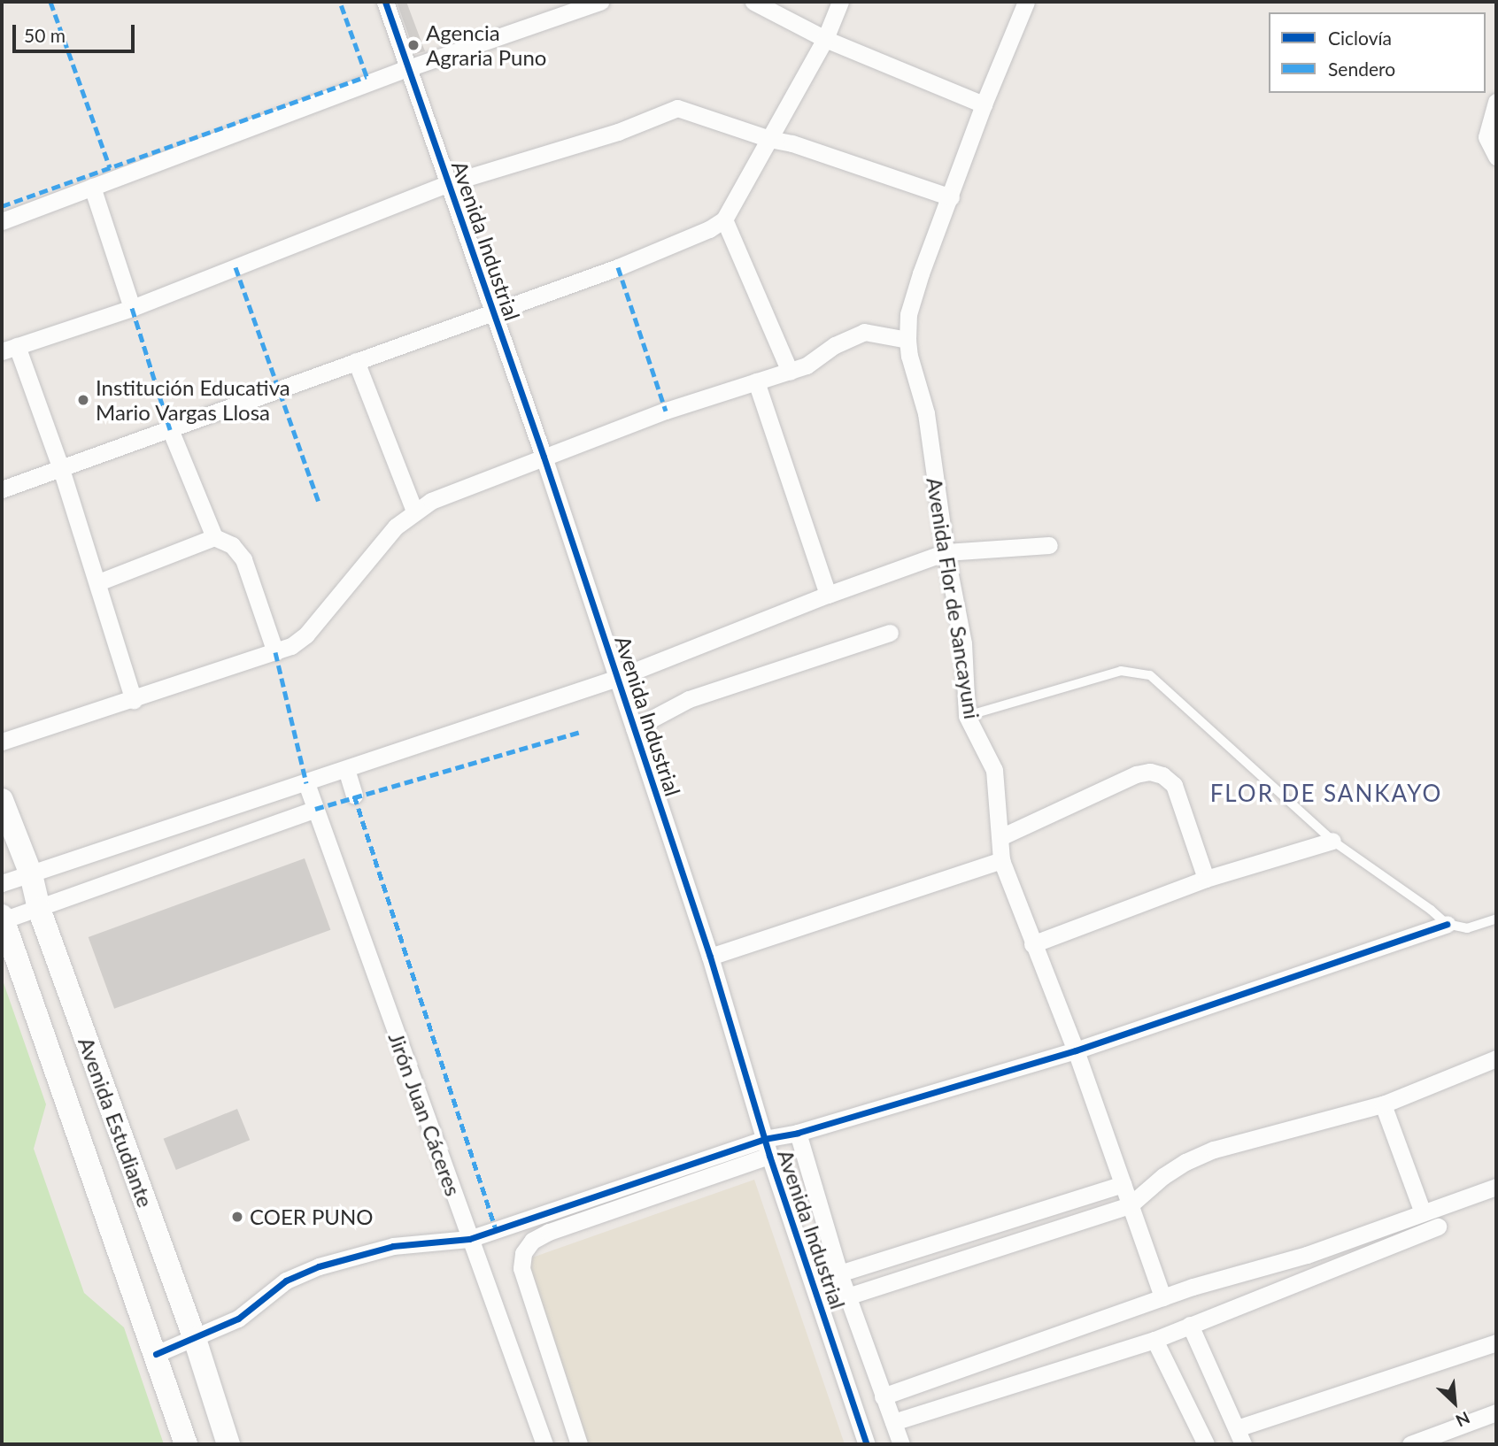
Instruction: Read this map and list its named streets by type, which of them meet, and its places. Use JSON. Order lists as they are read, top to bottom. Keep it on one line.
{"streets":{"street":["Avenida Industrial","Avenida Flor de Sancayuni","Jirón Juan Cáceres","Avenida Estudiante"]},"districts":["FLOR DE SANKAYO"],"places":["Agencia Agraria Puno","Institución Educativa Mario Vargas Llosa","COER PUNO"],"legend":["Ciclovía","Sendero"],"scale_bar":"50 m","north":"bottom right"}
